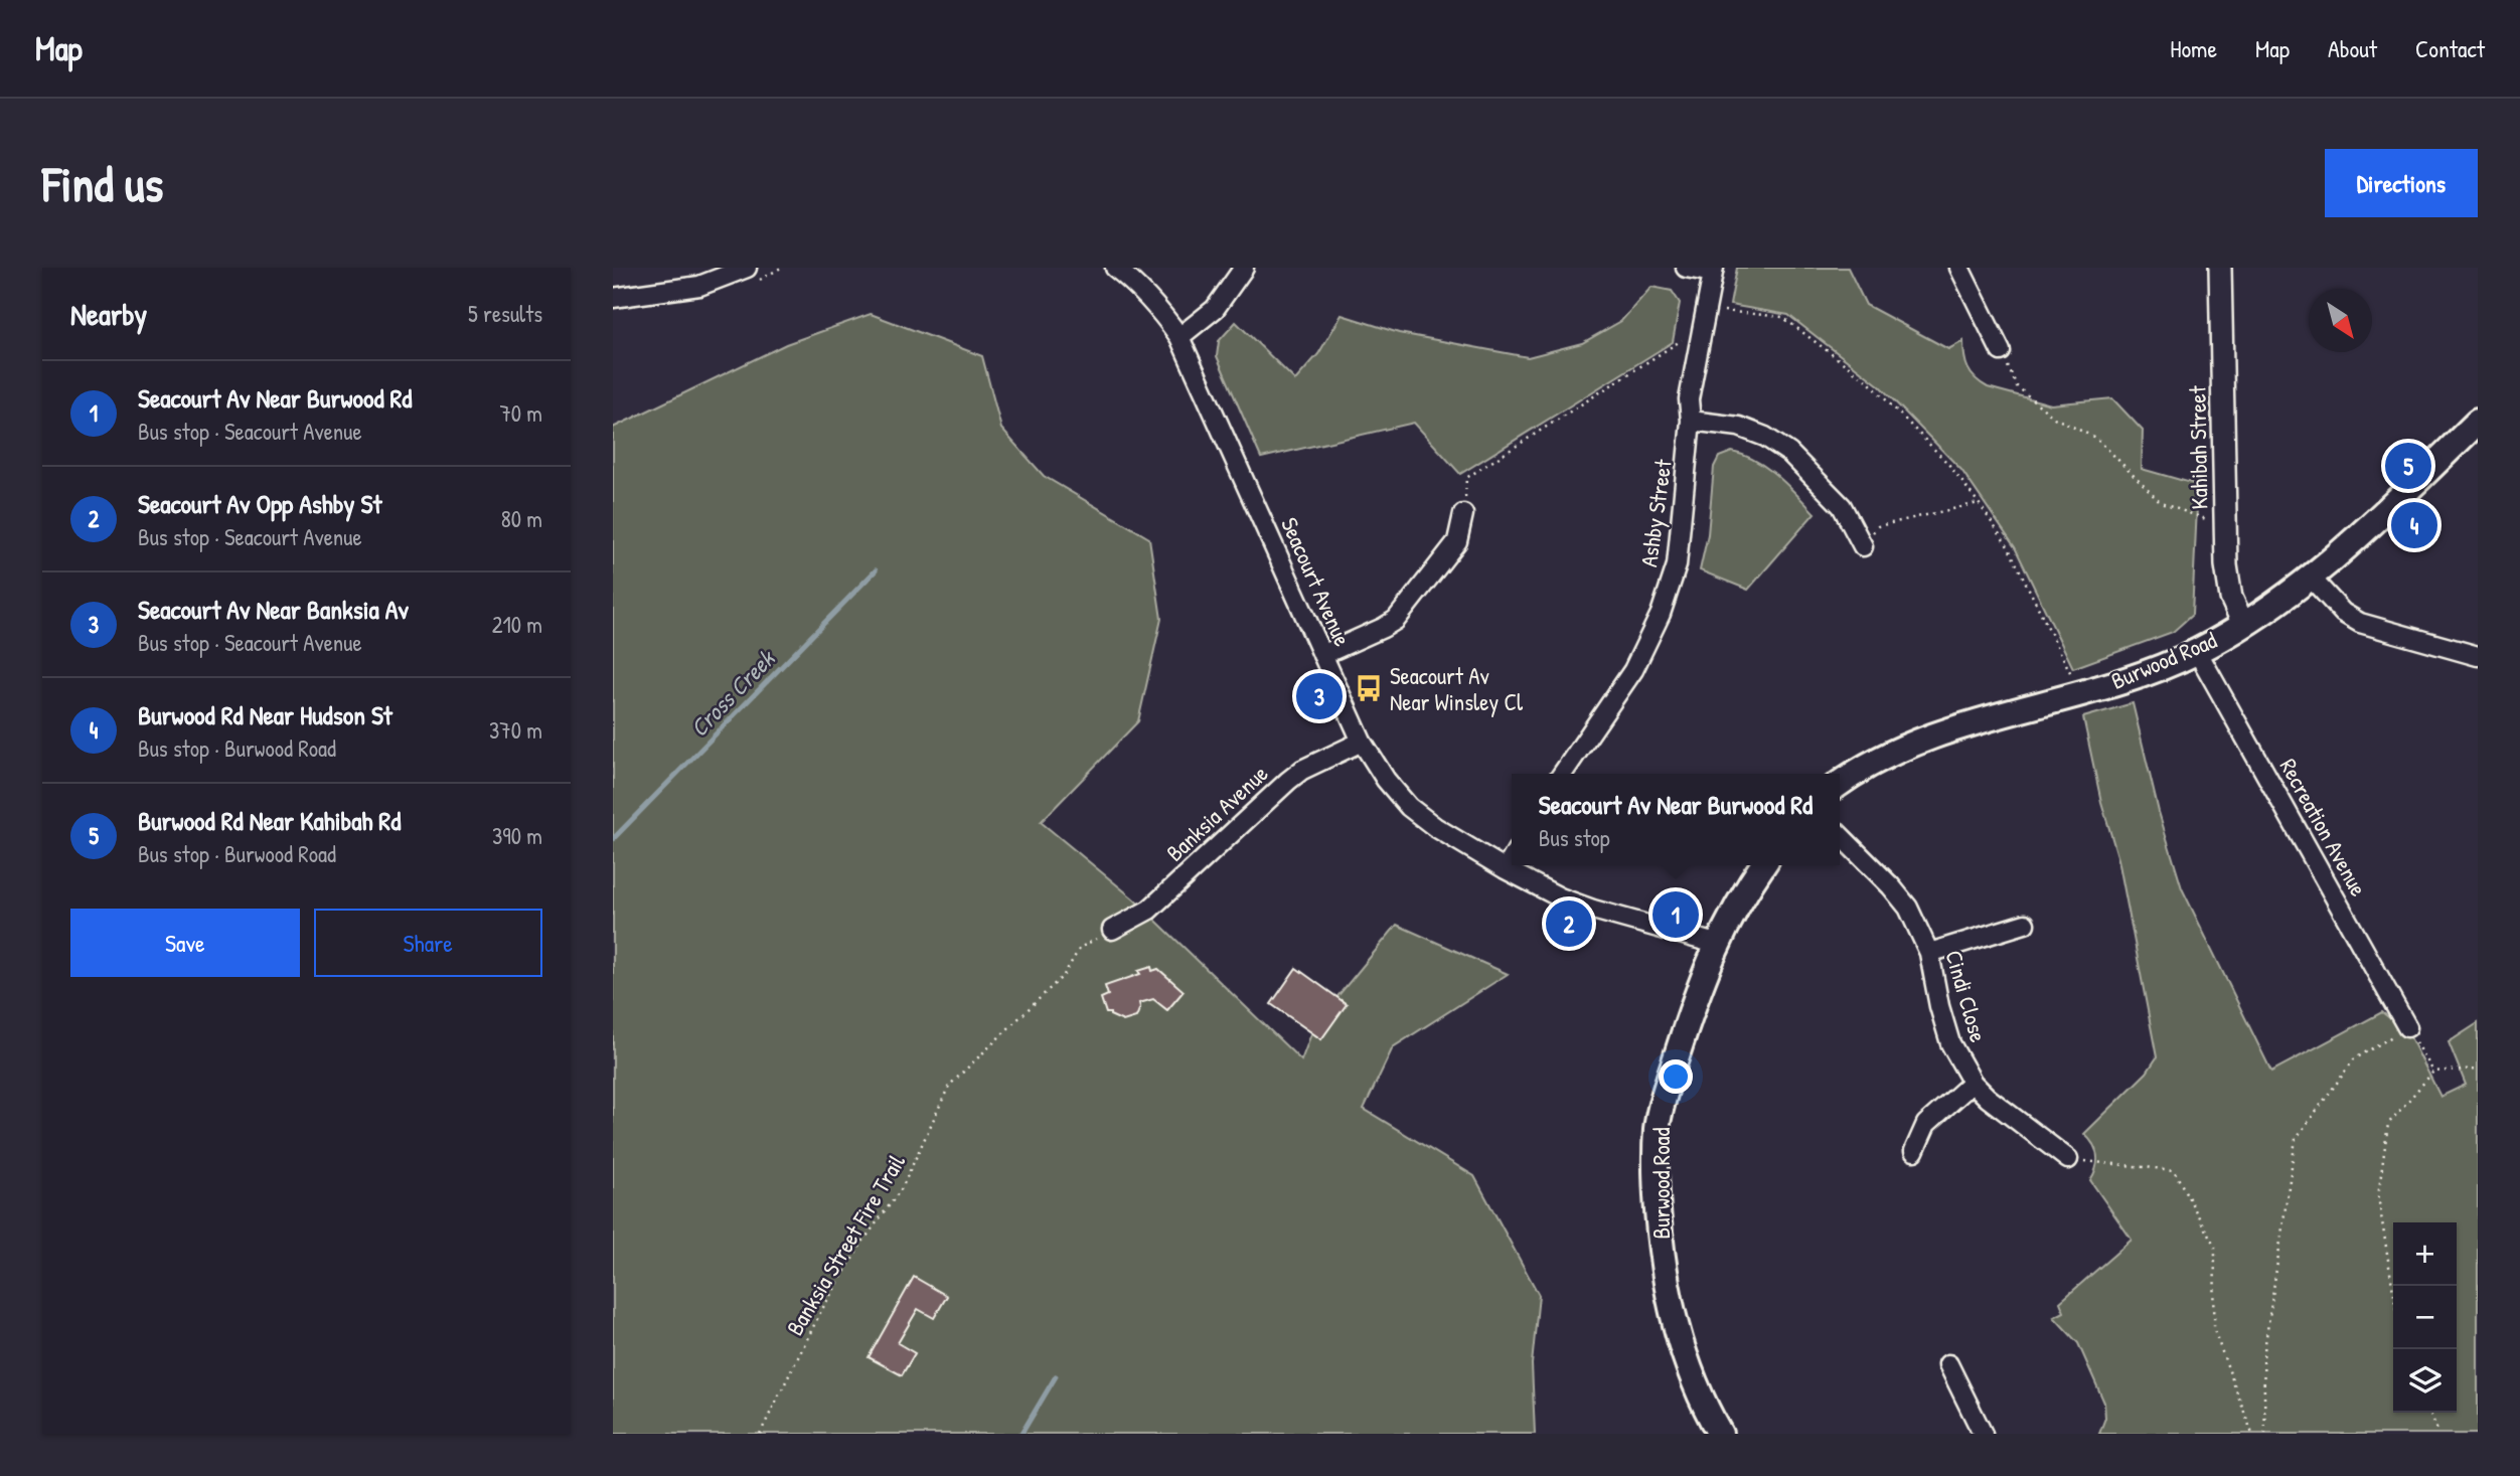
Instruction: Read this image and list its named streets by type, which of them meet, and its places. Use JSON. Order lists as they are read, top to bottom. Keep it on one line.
{"streets":{"main road":["Burwood Road"],"street":["Kahibah Street","Ashby Street","Seacourt Avenue","Banksia Avenue","Recreation Avenue","Cindi Close"],"path":["Banksia Street Fire Trail"]},"crossings":[["Kahibah Street","Burwood Road"],["Seacourt Avenue","Burwood Road"],["Seacourt Avenue","Banksia Avenue"],["Burwood Road","Recreation Avenue"],["Banksia Avenue","Banksia Street Fire Trail"]],"water":["Cross Creek"],"places":{"bus stop":["Seacourt Av Near Winsley Cl"]},"north":"bottom right","page":{"header":"Map","nav":["Home","Map","About","Contact"],"buttons":["Directions",["Save","Share"]],"title":"Find us","heading":["Nearby","5 results"],"list":[{"mark":"1","name":"Seacourt Av Near Burwood Rd","note":"Bus stop · Seacourt Avenue","value":"70 m"},{"mark":"2","name":"Seacourt Av Opp Ashby St","note":"Bus stop · Seacourt Avenue","value":"80 m"},{"mark":"3","name":"Seacourt Av Near Banksia Av","note":"Bus stop · Seacourt Avenue","value":"210 m"},{"mark":"4","name":"Burwood Rd Near Hudson St","note":"Bus stop · Burwood Road","value":"370 m"},{"mark":"5","name":"Burwood Rd Near Kahibah Rd","note":"Bus stop · Burwood Road","value":"390 m"}],"pins":["5","4","3","1","2"],"popup":["Seacourt Av Near Burwood Rd","Bus stop"],"map_buttons":["+","−"]}}
